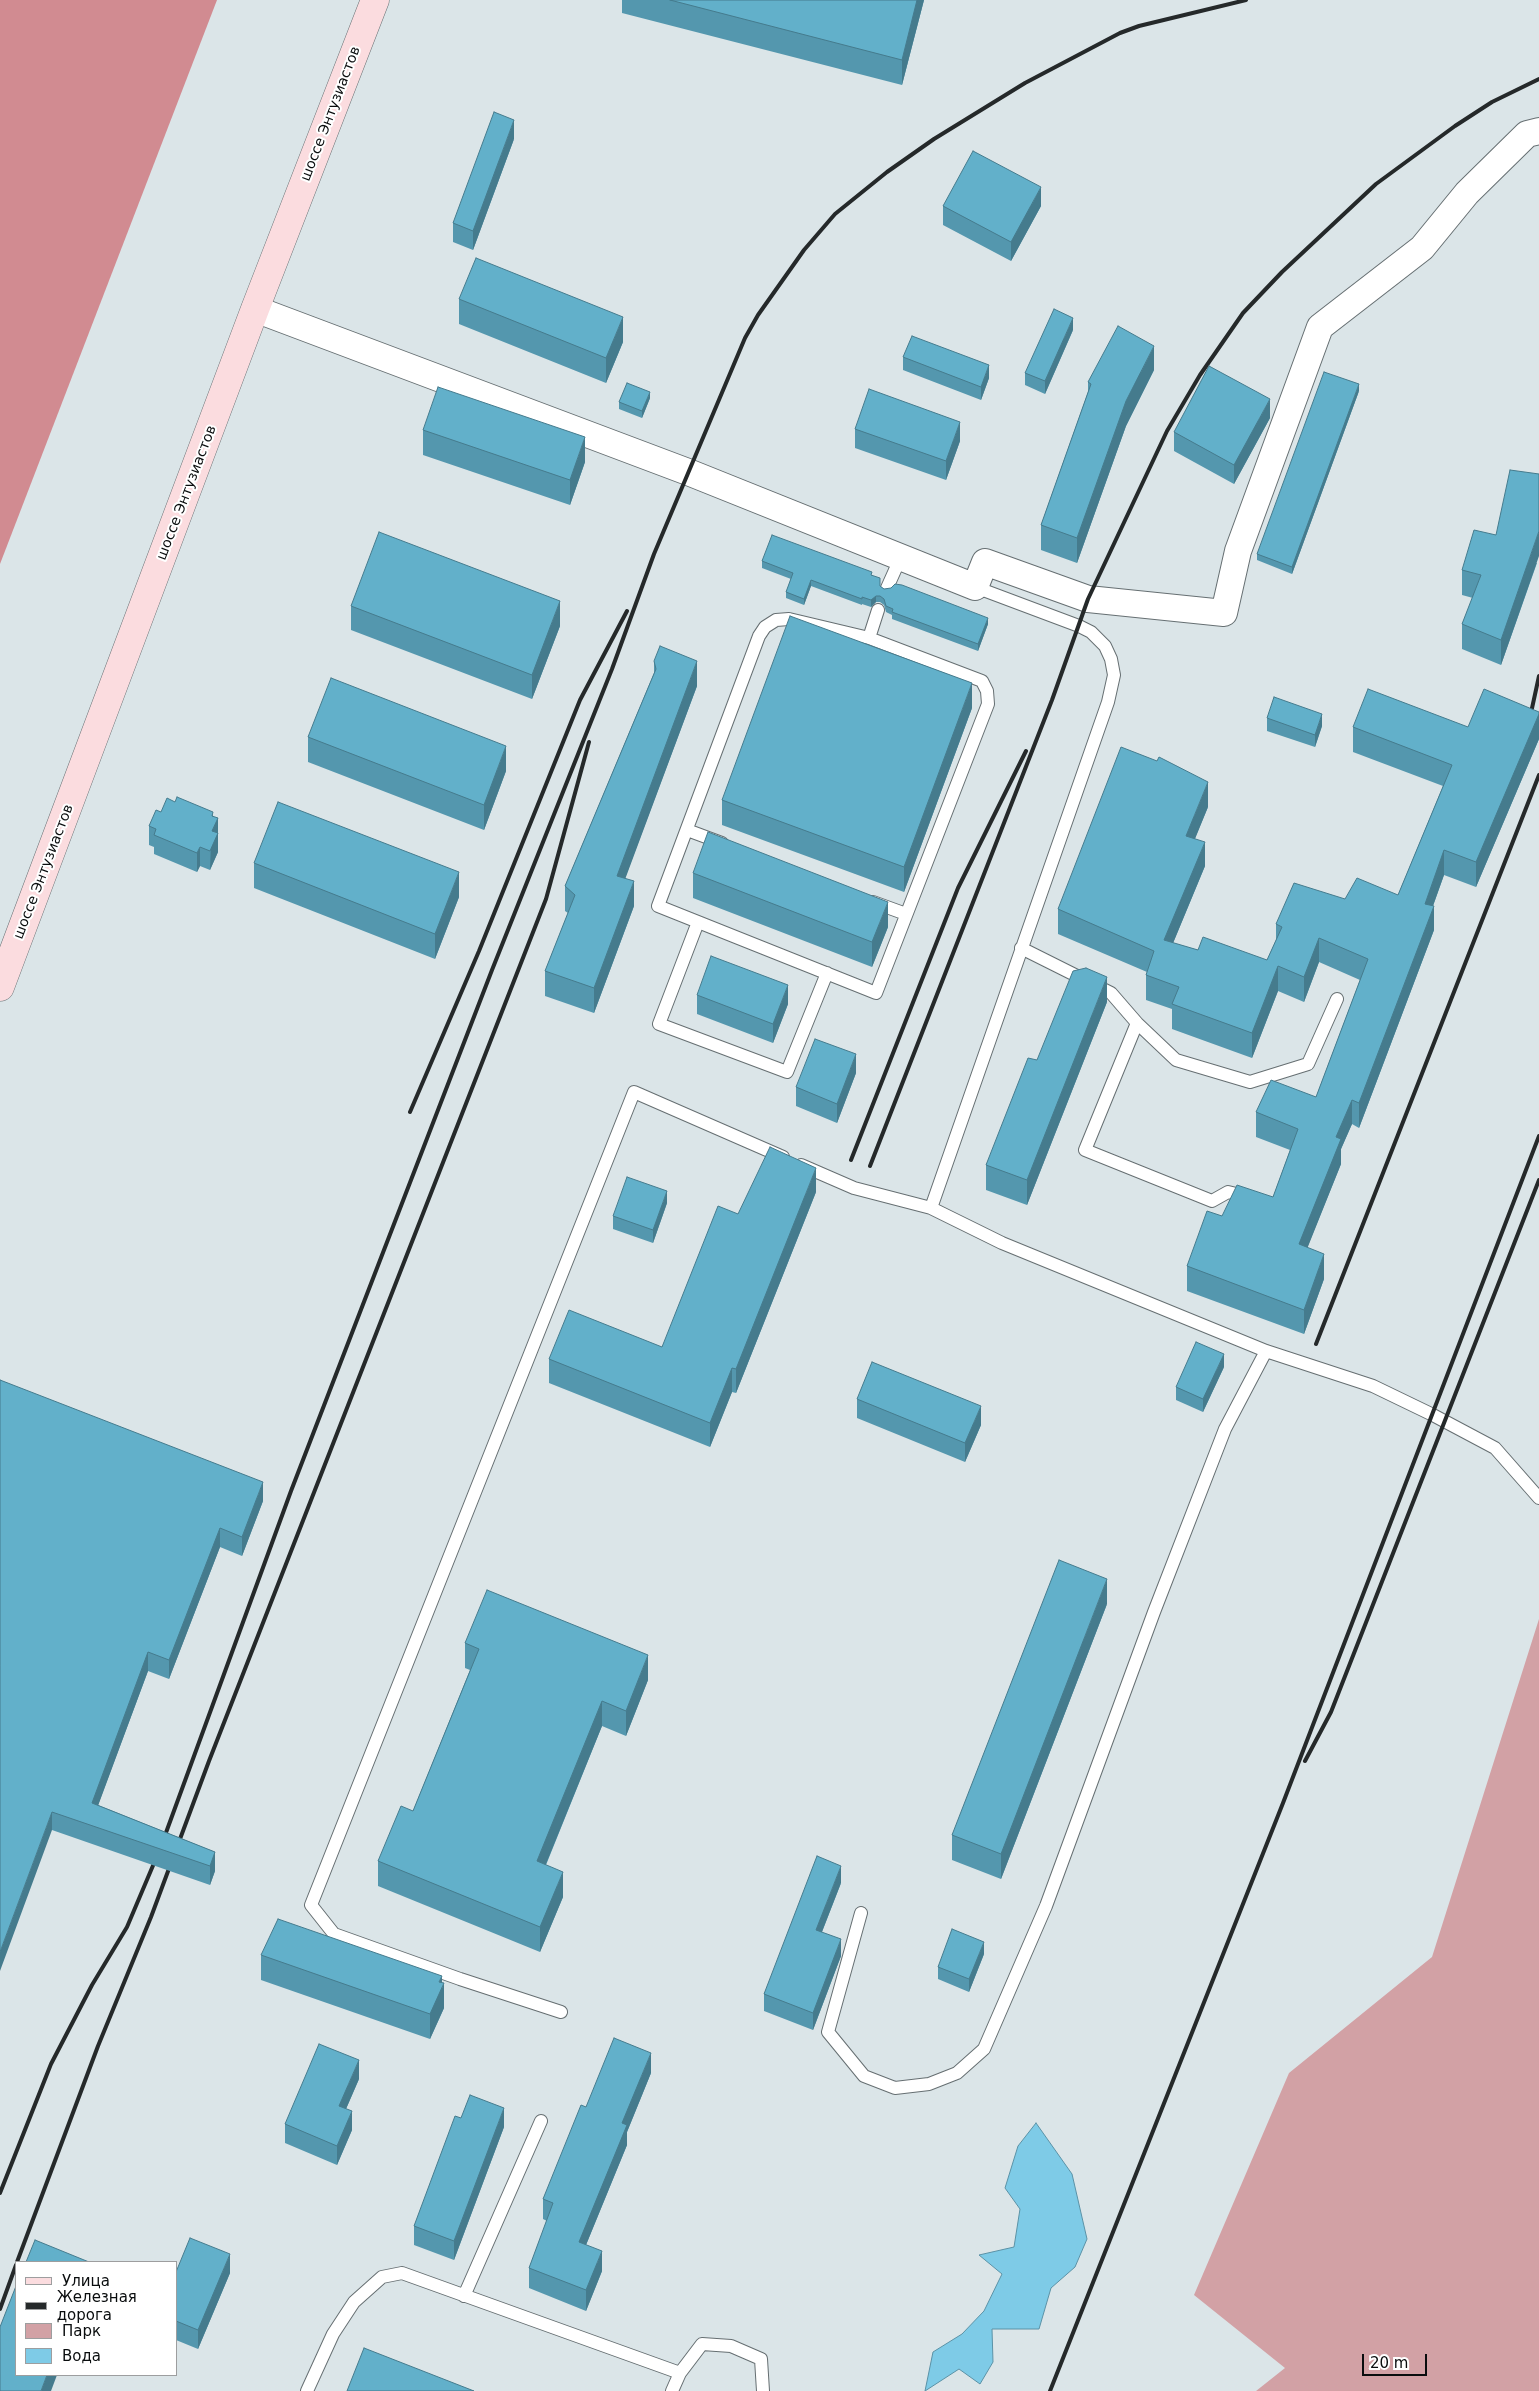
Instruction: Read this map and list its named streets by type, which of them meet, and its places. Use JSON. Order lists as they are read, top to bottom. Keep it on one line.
{"streets":{"main road":["шоссе Энтузиастов"]},"legend":["Улица","Железная дорога","Парк","Вода"],"scale_bar":"20 m"}
